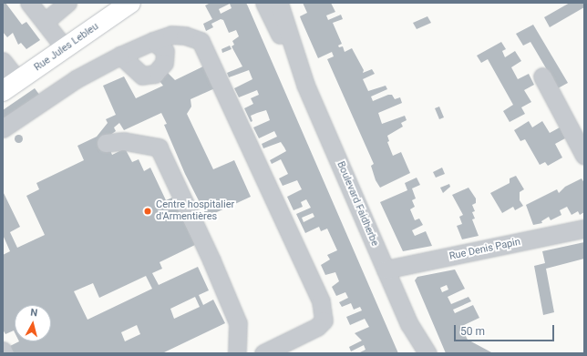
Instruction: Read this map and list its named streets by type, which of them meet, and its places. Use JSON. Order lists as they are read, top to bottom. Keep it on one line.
{"streets":{"main road":["Rue Jules Lebleu"],"street":["Boulevard Faidherbe","Rue Denis Papin"]},"crossings":[["Boulevard Faidherbe","Rue Denis Papin"]],"places":["Centre hospitalier d'Armentières"],"scale_bar":"50 m","north":"top"}
